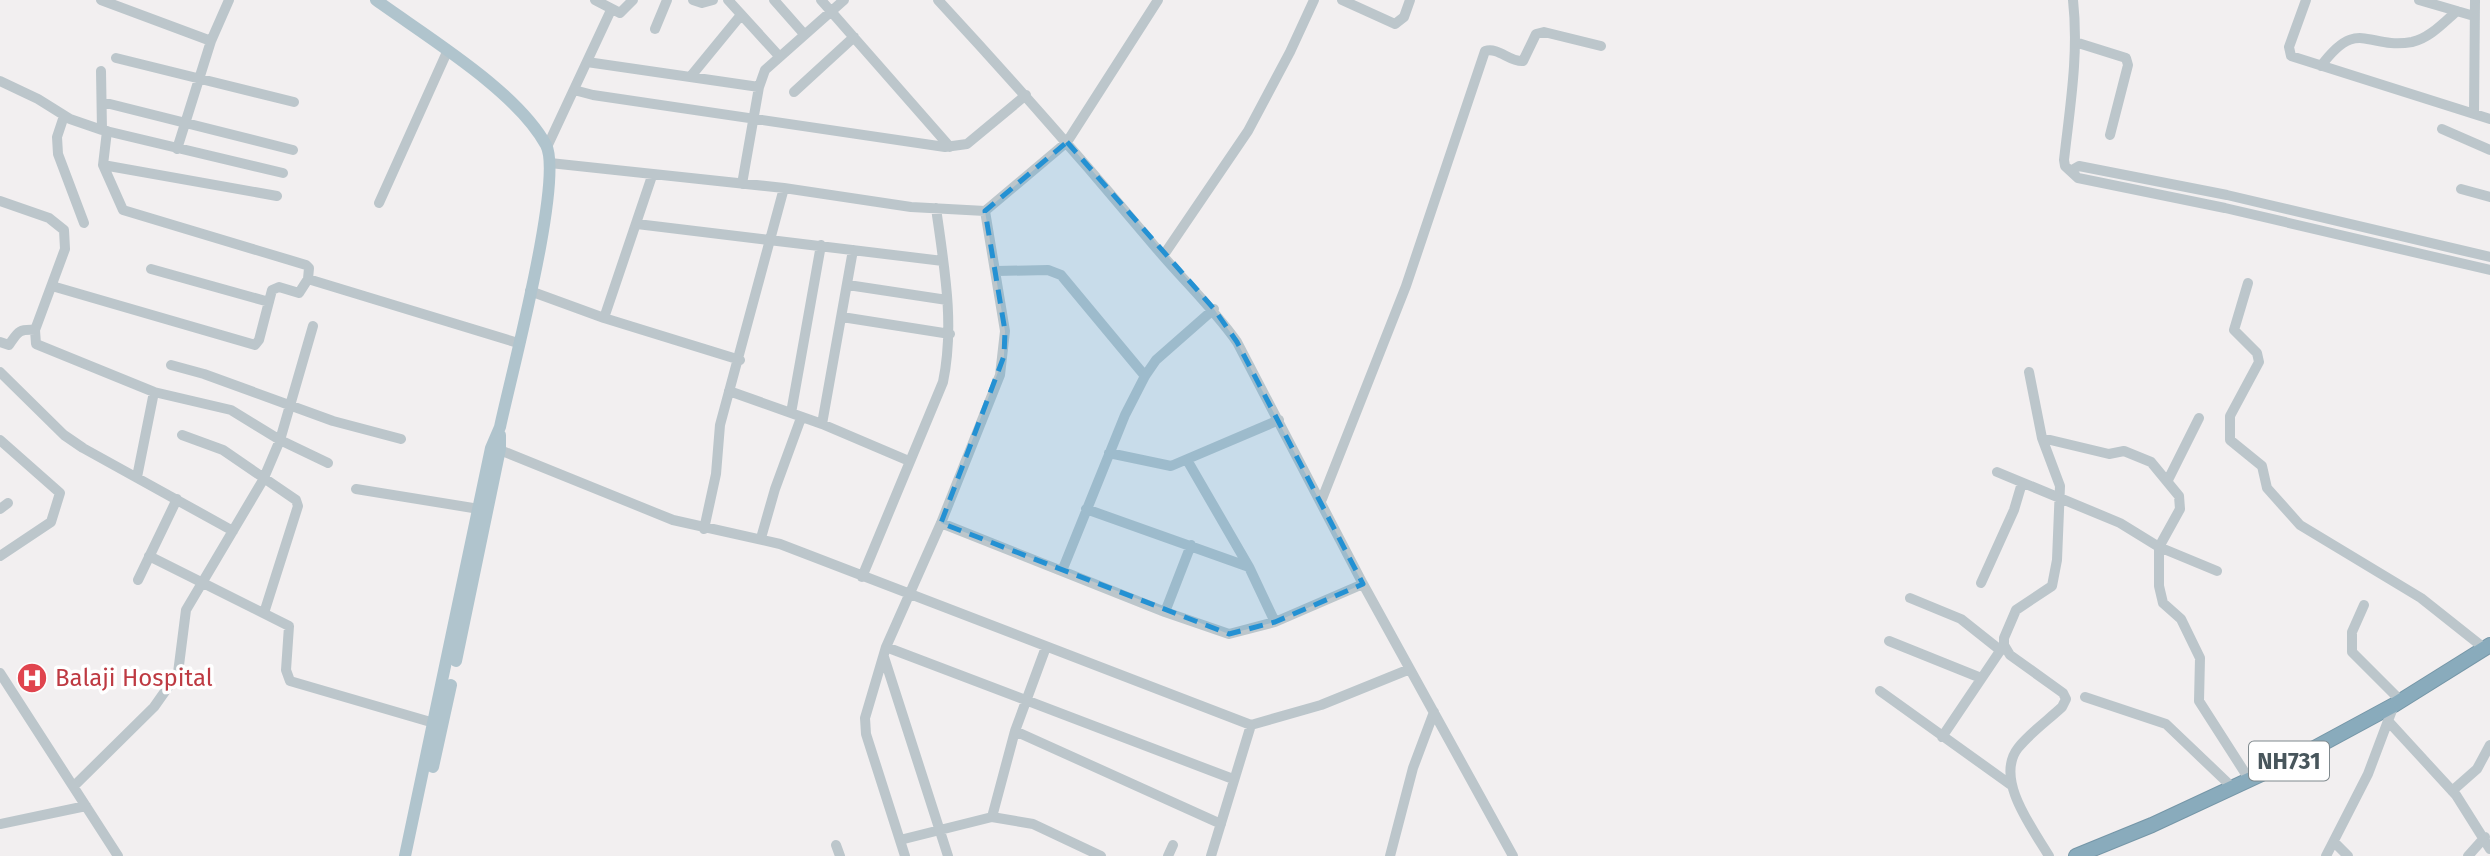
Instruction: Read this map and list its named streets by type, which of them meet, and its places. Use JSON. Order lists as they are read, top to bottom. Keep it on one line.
{"streets":{"highway":["NH731"]},"places":{"hospital":["Balaji Hospital"]}}
